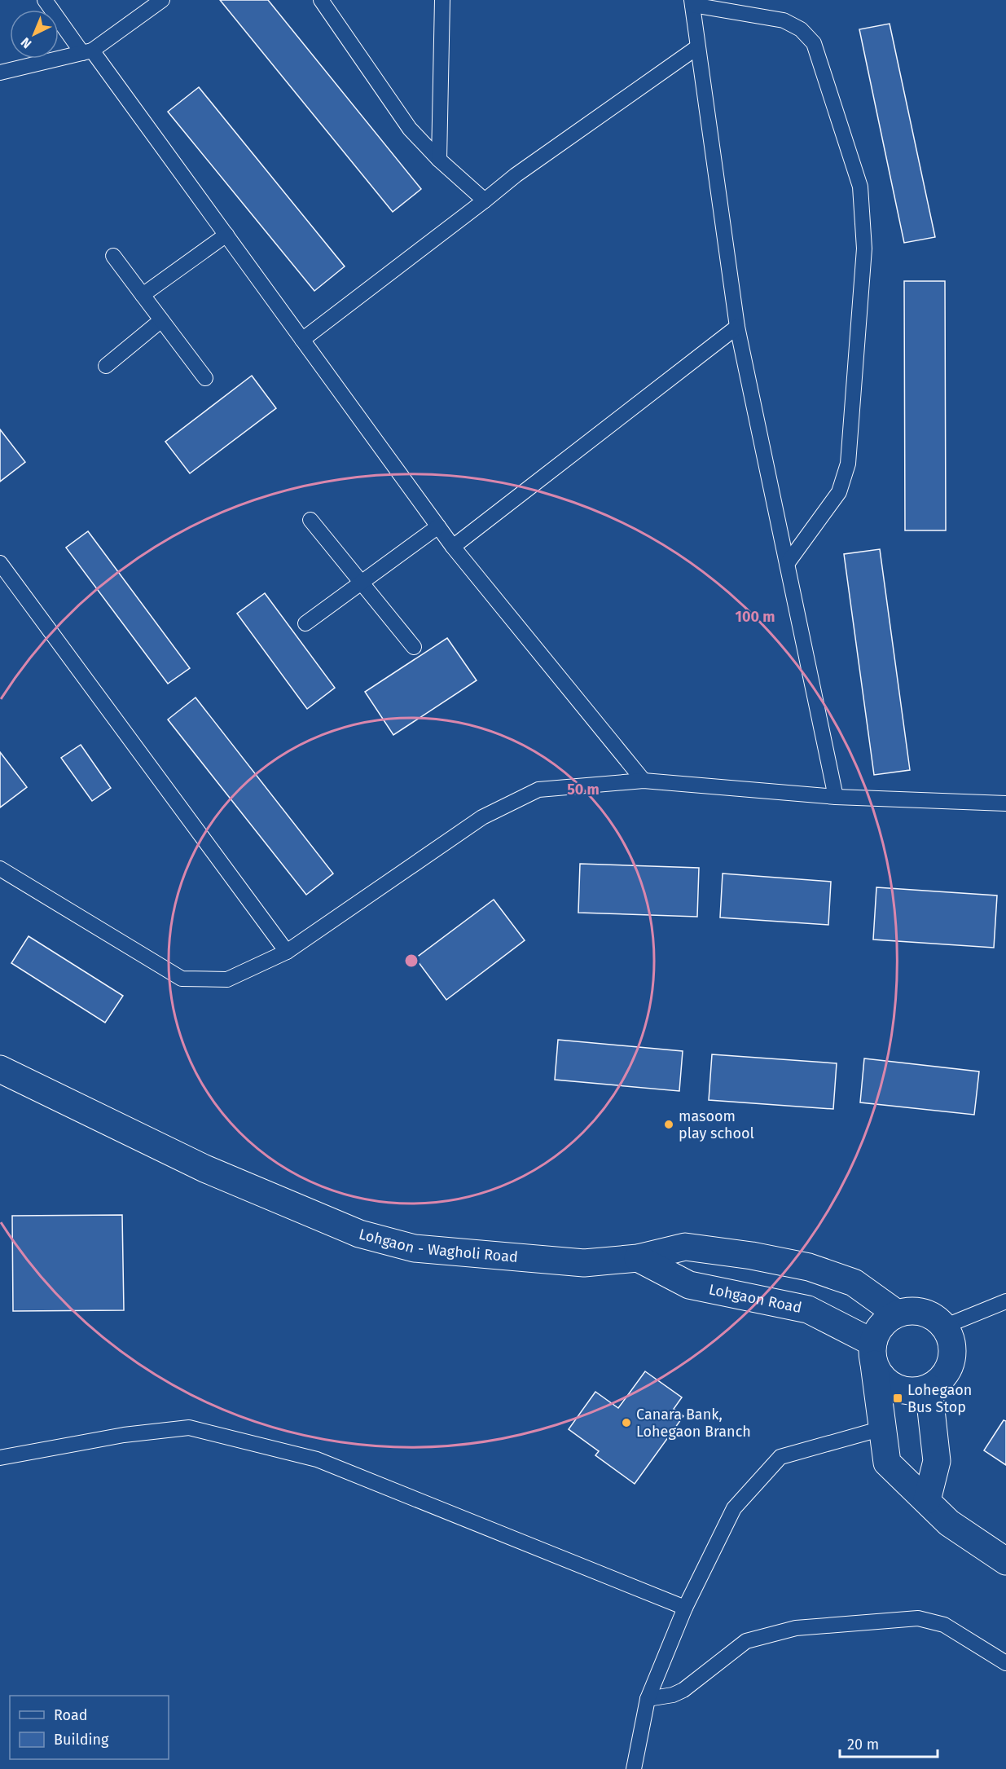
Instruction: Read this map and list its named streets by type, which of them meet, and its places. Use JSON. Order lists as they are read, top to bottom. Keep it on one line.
{"streets":{"main road":["Lohgaon - Wagholi Road","Lohgaon Road"]},"crossings":[["Lohgaon - Wagholi Road","Lohgaon Road"]],"places":{"other":["masoom play school","Canara Bank, Lohegaon Branch"],"transit":["Lohegaon Bus Stop"]},"legend":["Road","Building"],"scale_bar":"20 m","north":"bottom left","rings":["100 m","50 m"]}
